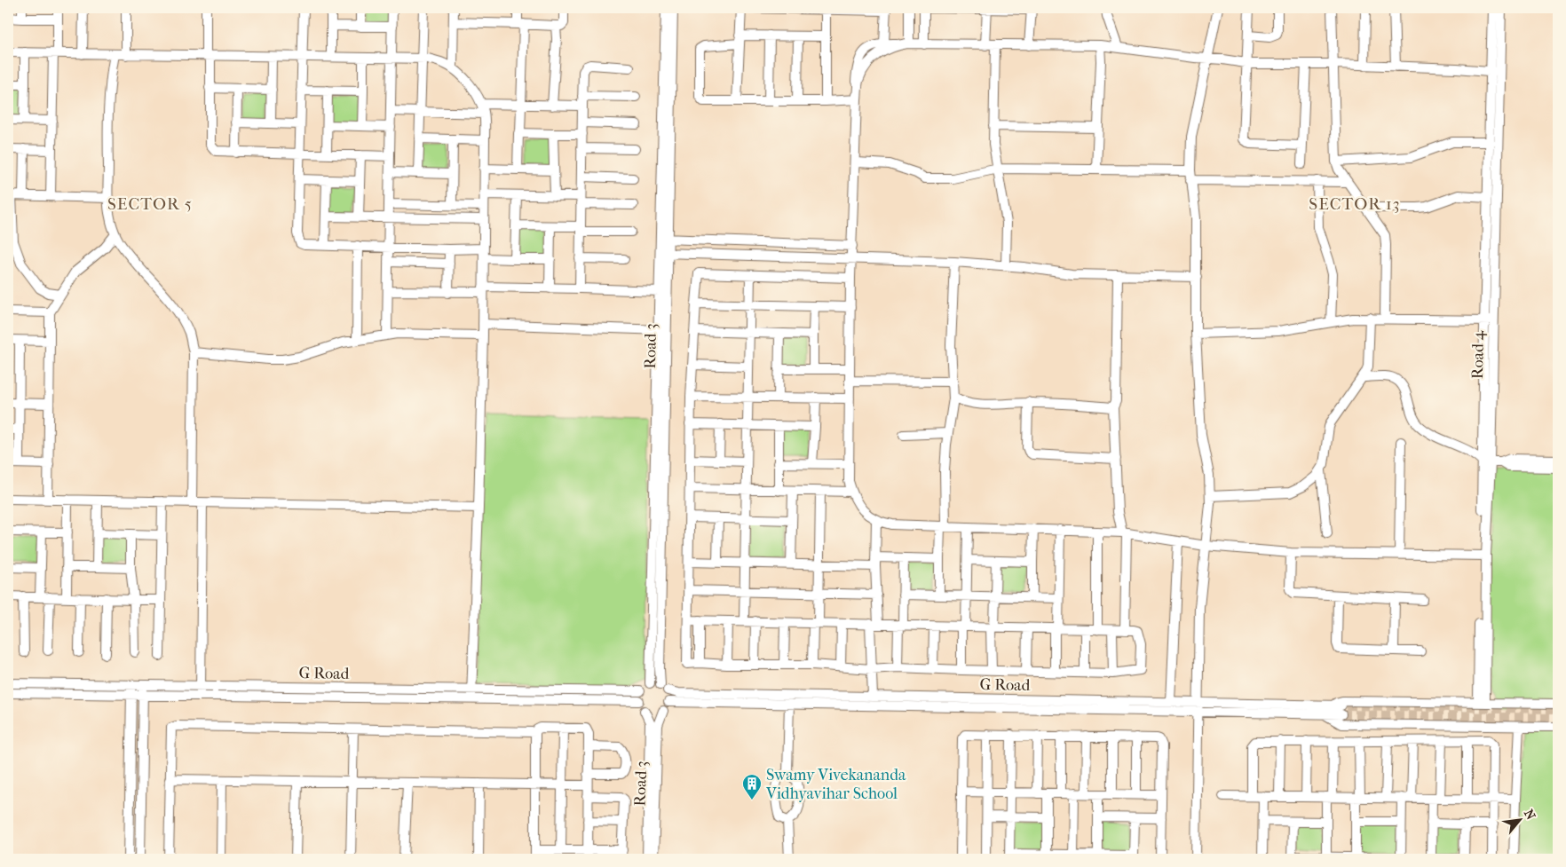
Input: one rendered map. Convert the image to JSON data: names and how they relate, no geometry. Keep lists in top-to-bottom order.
{
  "streets": {
    "street": ["Road 3", "Road 4", "G Road"]
  },
  "crossings": [
    ["Road 3", "G Road"]
  ],
  "districts": ["SECTOR 5", "SECTOR 13"],
  "places": {
    "building": ["Swamy Vivekananda Vidhyavihar School"]
  },
  "north": "top right"
}
